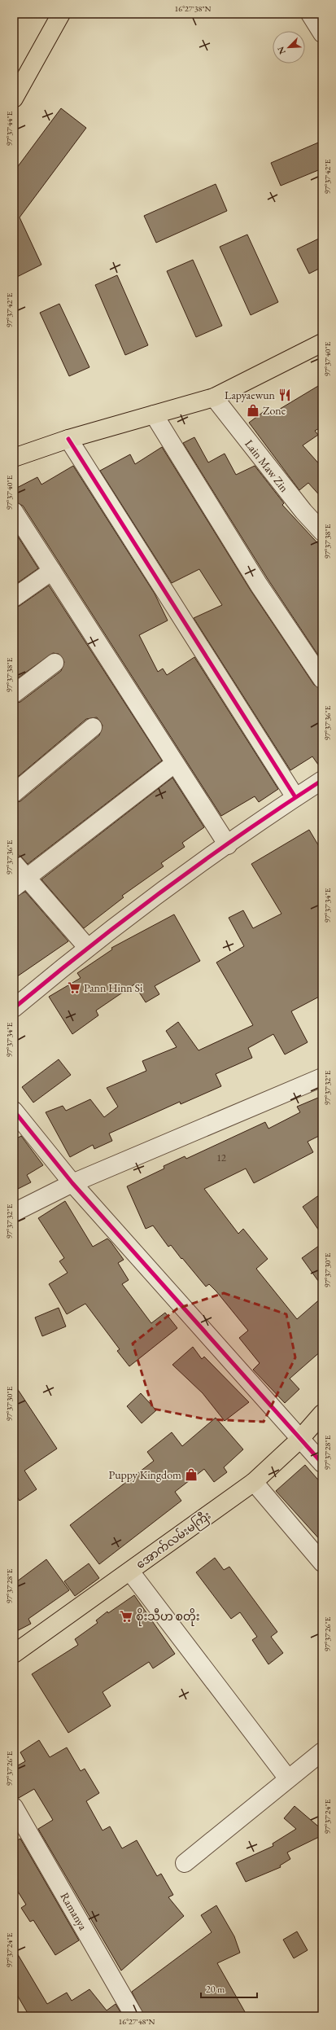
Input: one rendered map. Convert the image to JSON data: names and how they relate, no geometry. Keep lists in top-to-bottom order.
{
  "streets": {
    "main road": ["အောက်လမ်းမကြီး"],
    "street": ["Lain Maw Zin", "Ramanya"]
  },
  "places": {
    "restaurant": ["Lapyaewun"],
    "shop": ["Zone", "Puppy Kingdom"],
    "supermarket": ["Pann Hinn Si", "စိုးသီဟ စတိုး"]
  },
  "house_numbers": ["12"],
  "scale_bar": "20 m",
  "north": "bottom left",
  "coordinates": [
    "16°27'38\"N",
    "97°37'44\"E",
    "97°37'42\"E",
    "97°37'40\"E",
    "97°37'38\"E",
    "97°37'36\"E",
    "97°37'34\"E",
    "97°37'32\"E",
    "97°37'30\"E",
    "97°37'28\"E",
    "97°37'26\"E",
    "97°37'24\"E",
    "16°27'48\"N"
  ]
}
